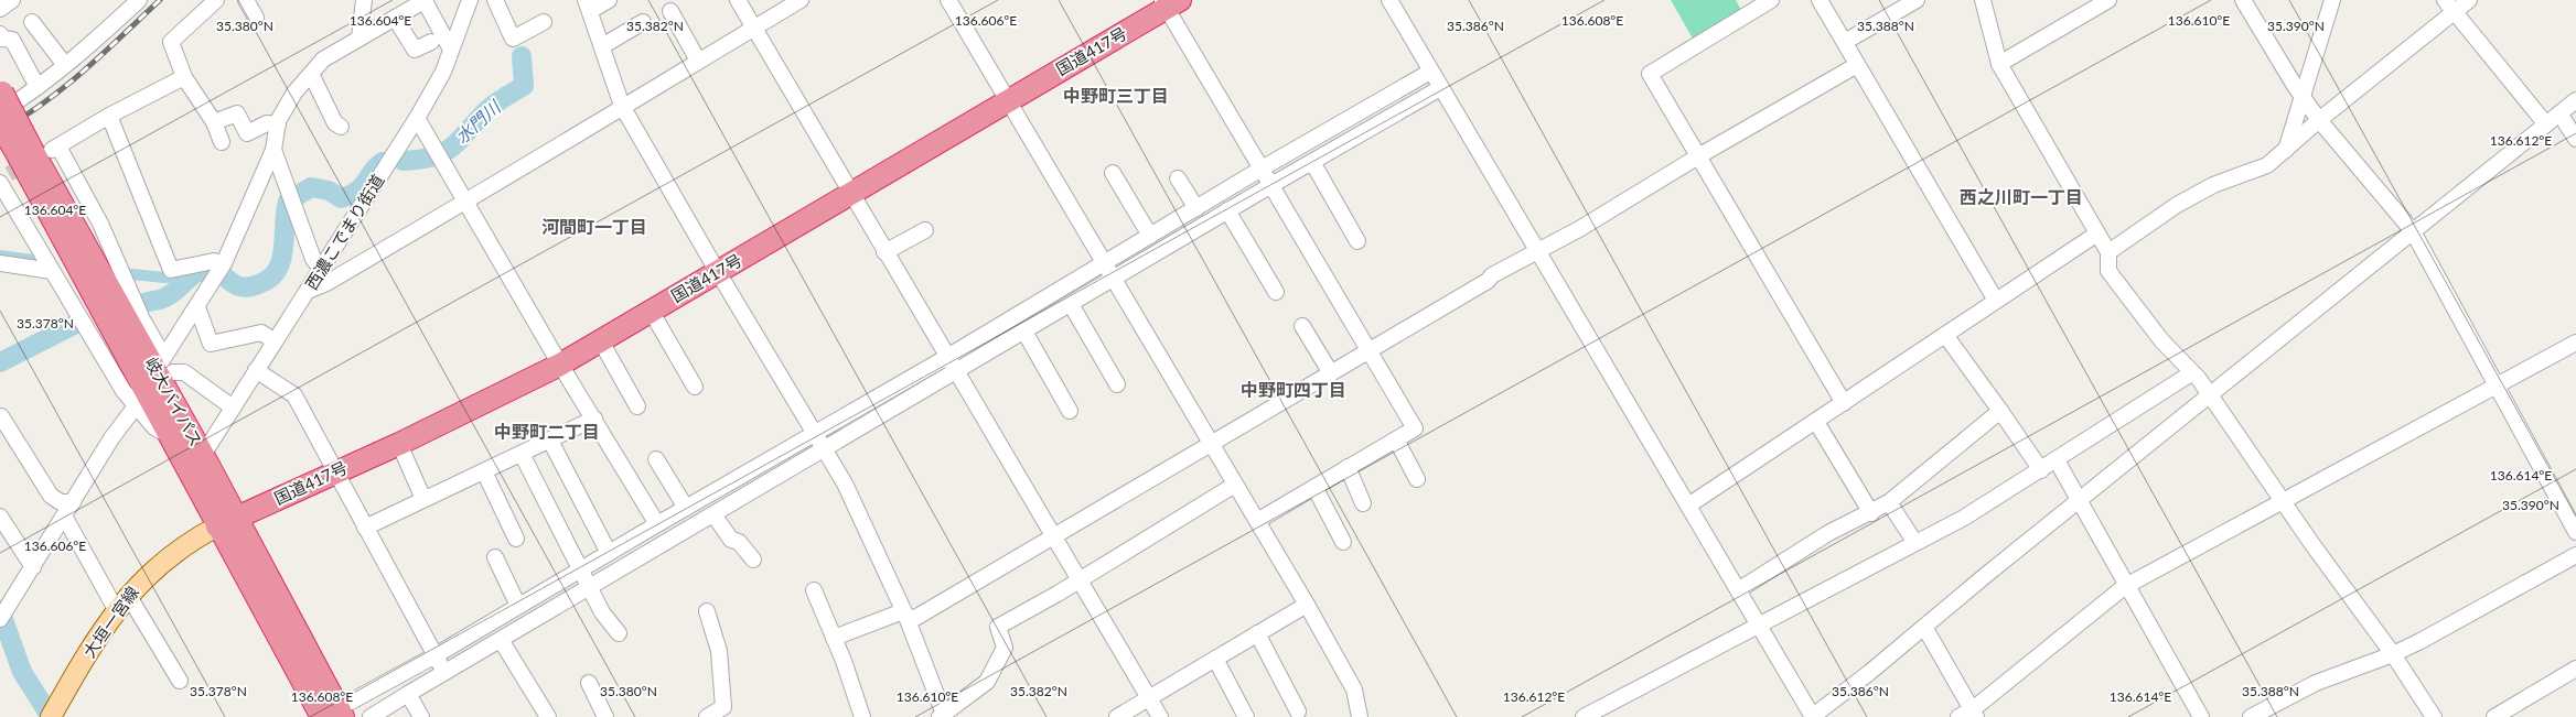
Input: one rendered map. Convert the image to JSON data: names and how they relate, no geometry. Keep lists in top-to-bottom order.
{
  "streets": {
    "highway": ["国道417号", "岐大バイパス"],
    "main road": ["大垣一宮線"],
    "street": ["西濃こでまり街道"]
  },
  "crossings": [
    ["国道417号", "岐大バイパス"],
    ["国道417号", "大垣一宮線"],
    ["西濃こでまり街道", "岐大バイパス"],
    ["岐大バイパス", "大垣一宮線"]
  ],
  "districts": [
    "中野町三丁目",
    "西之川町一丁目",
    "河間町一丁目",
    "中野町四丁目",
    "中野町二丁目"
  ],
  "water": ["水門川"],
  "coordinates": [
    "136.604°E",
    "136.606°E",
    "136.608°E",
    "136.610°E",
    "35.380°N",
    "35.382°N",
    "35.386°N",
    "35.388°N",
    "35.390°N",
    "136.612°E",
    "35.378°N",
    "136.614°E"
  ]
}
